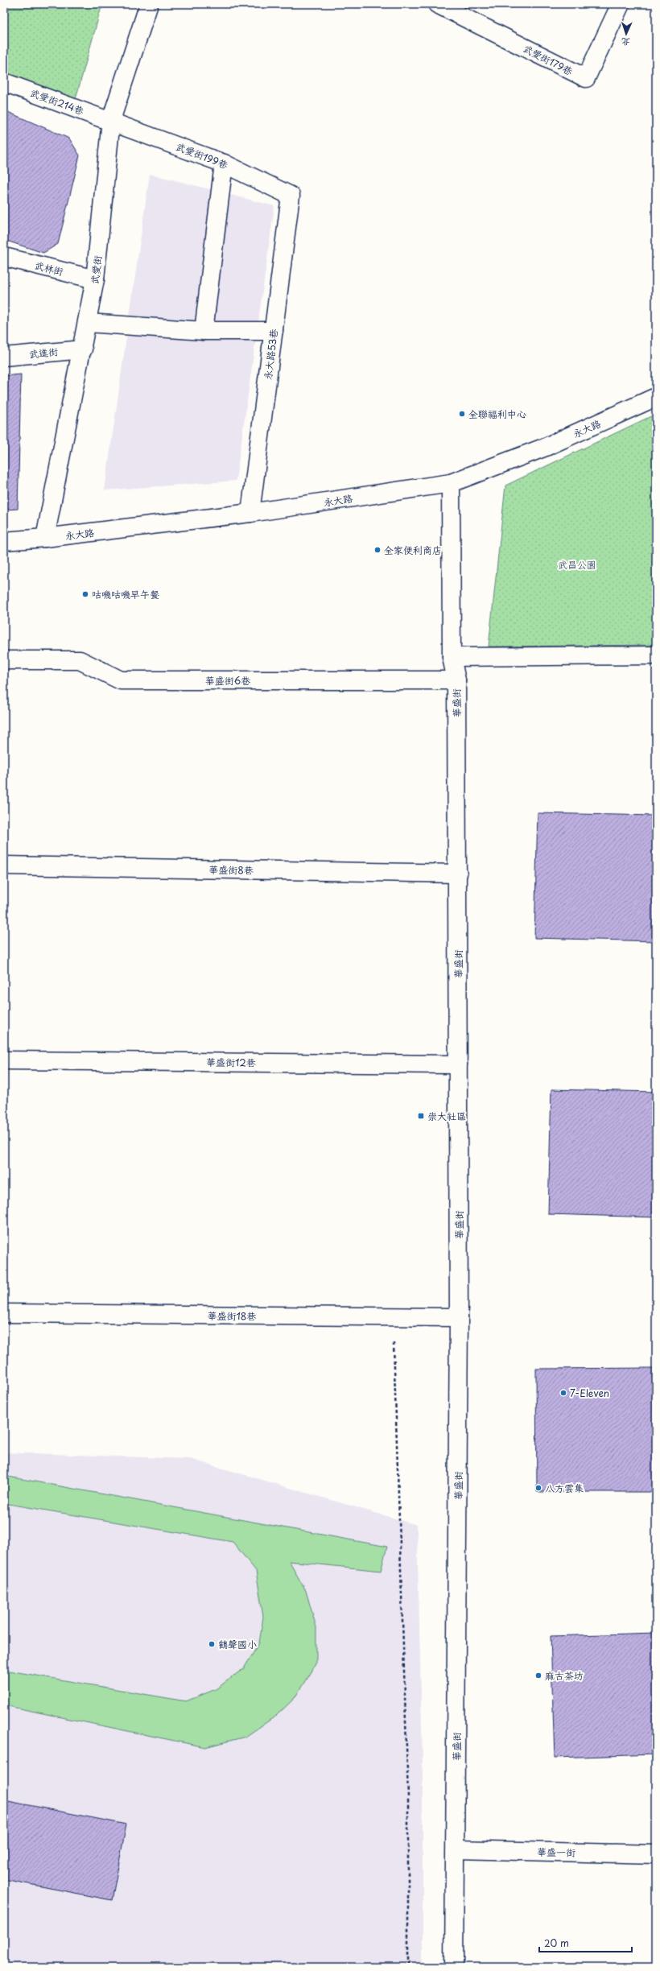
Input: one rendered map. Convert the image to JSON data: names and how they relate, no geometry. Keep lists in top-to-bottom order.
{
  "streets": {
    "street": [
      "武愛街179巷",
      "武愛街214巷",
      "武愛街199巷",
      "武林街",
      "武愛街",
      "武進街",
      "永大路53巷",
      "永大路",
      "華盛街6巷",
      "華盛街",
      "華盛街8巷",
      "華盛街12巷",
      "華盛街18巷",
      "華盛一街"
    ]
  },
  "crossings": [
    ["武愛街214巷", "武愛街199巷"],
    ["武愛街214巷", "武愛街"],
    ["武愛街199巷", "武愛街"],
    ["武愛街199巷", "永大路53巷"],
    ["武林街", "武愛街"],
    ["武愛街", "武進街"],
    ["武愛街", "永大路"],
    ["永大路53巷", "永大路"],
    ["永大路", "華盛街"],
    ["華盛街6巷", "華盛街"],
    ["華盛街", "華盛街8巷"],
    ["華盛街", "華盛街12巷"],
    ["華盛街", "華盛街18巷"],
    ["華盛街", "華盛一街"]
  ],
  "parks": ["武昌公園"],
  "places": {
    "other": [
      "全聯福利中心",
      "全家便利商店",
      "咕嘰咕嘰早午餐",
      "7-Eleven",
      "八方雲集",
      "鶴聲國小",
      "麻古茶坊"
    ],
    "transit": ["崇大社區"]
  },
  "scale_bar": "20 m",
  "north": "bottom"
}
